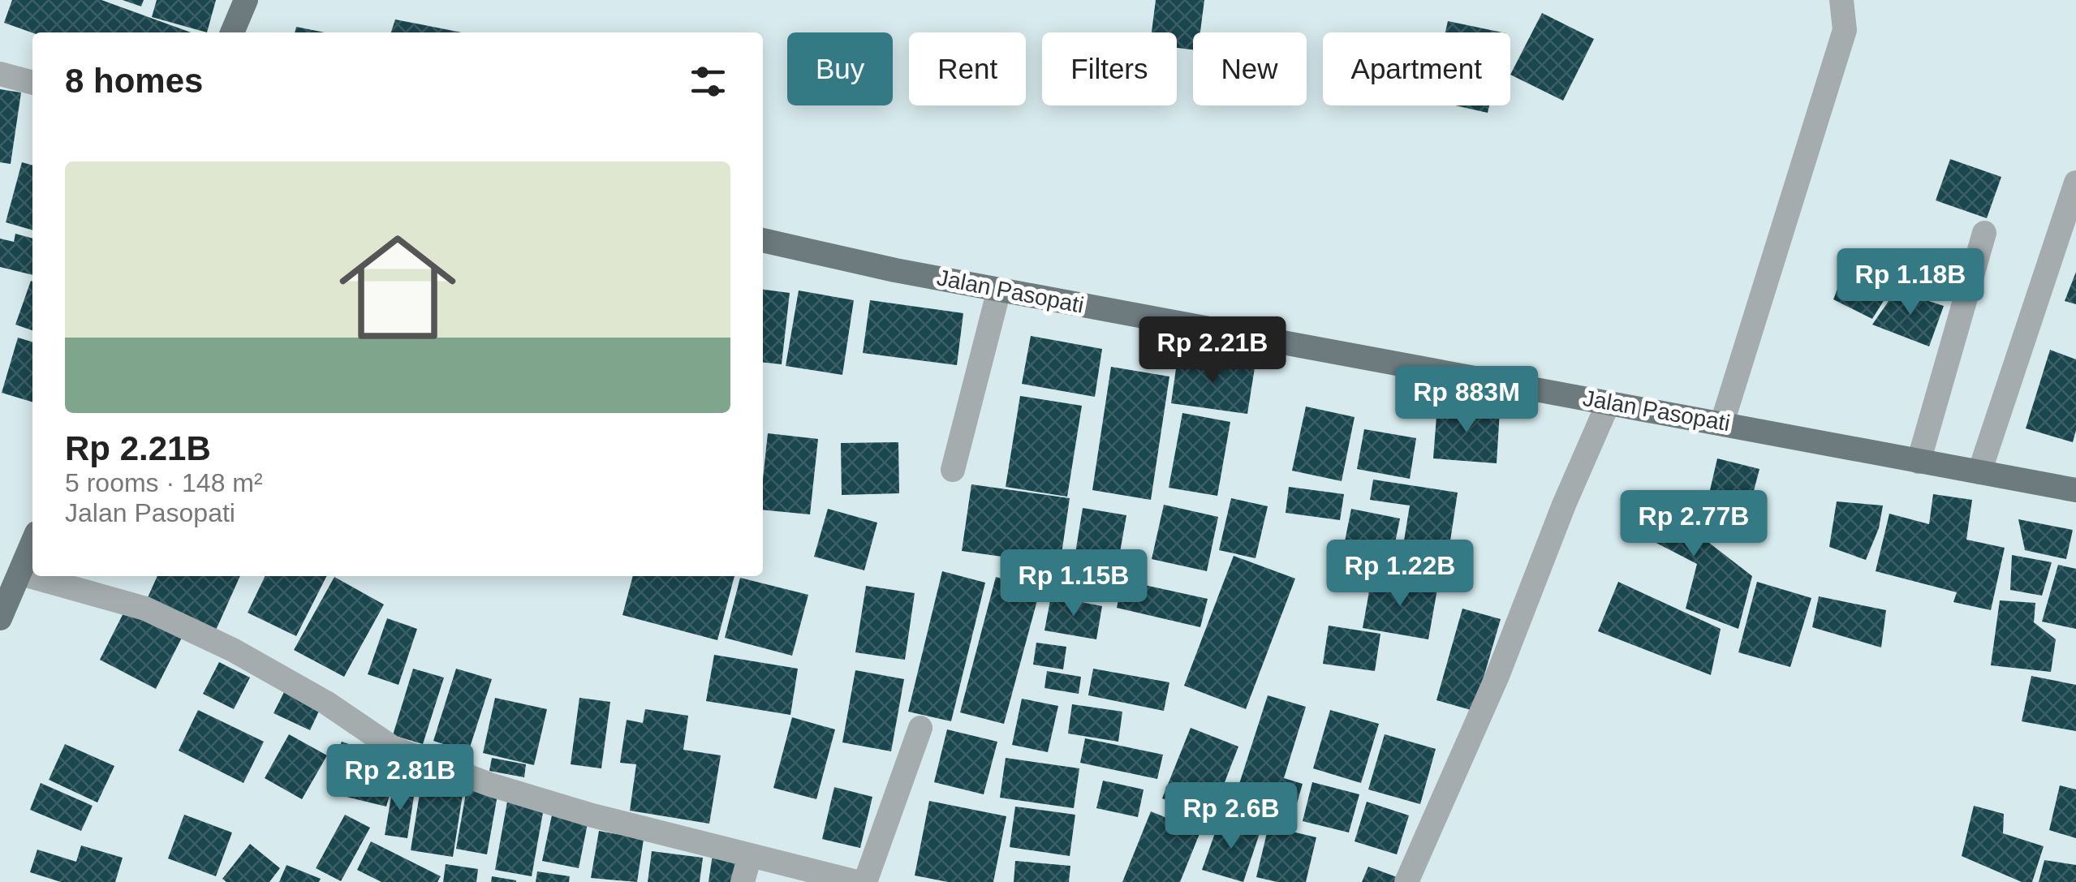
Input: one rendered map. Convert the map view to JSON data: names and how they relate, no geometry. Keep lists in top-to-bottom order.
{
  "streets": {
    "main road": ["Jalan Pasopati"]
  },
  "page": {
    "chip": [
      "Buy",
      "Rent",
      "Filters",
      "New",
      "Apartment"
    ],
    "heading": "8 homes",
    "list": [
      {
        "name": "Rp 2.21B",
        "note": "5 rooms · 148 m² · Jalan Pasopati"
      }
    ],
    "price": [
      "Rp 1.18B",
      "Rp 2.21B",
      "Rp 883M",
      "Rp 2.77B",
      "Rp 1.22B",
      "Rp 1.15B",
      "Rp 2.81B",
      "Rp 2.6B"
    ]
  }
}
